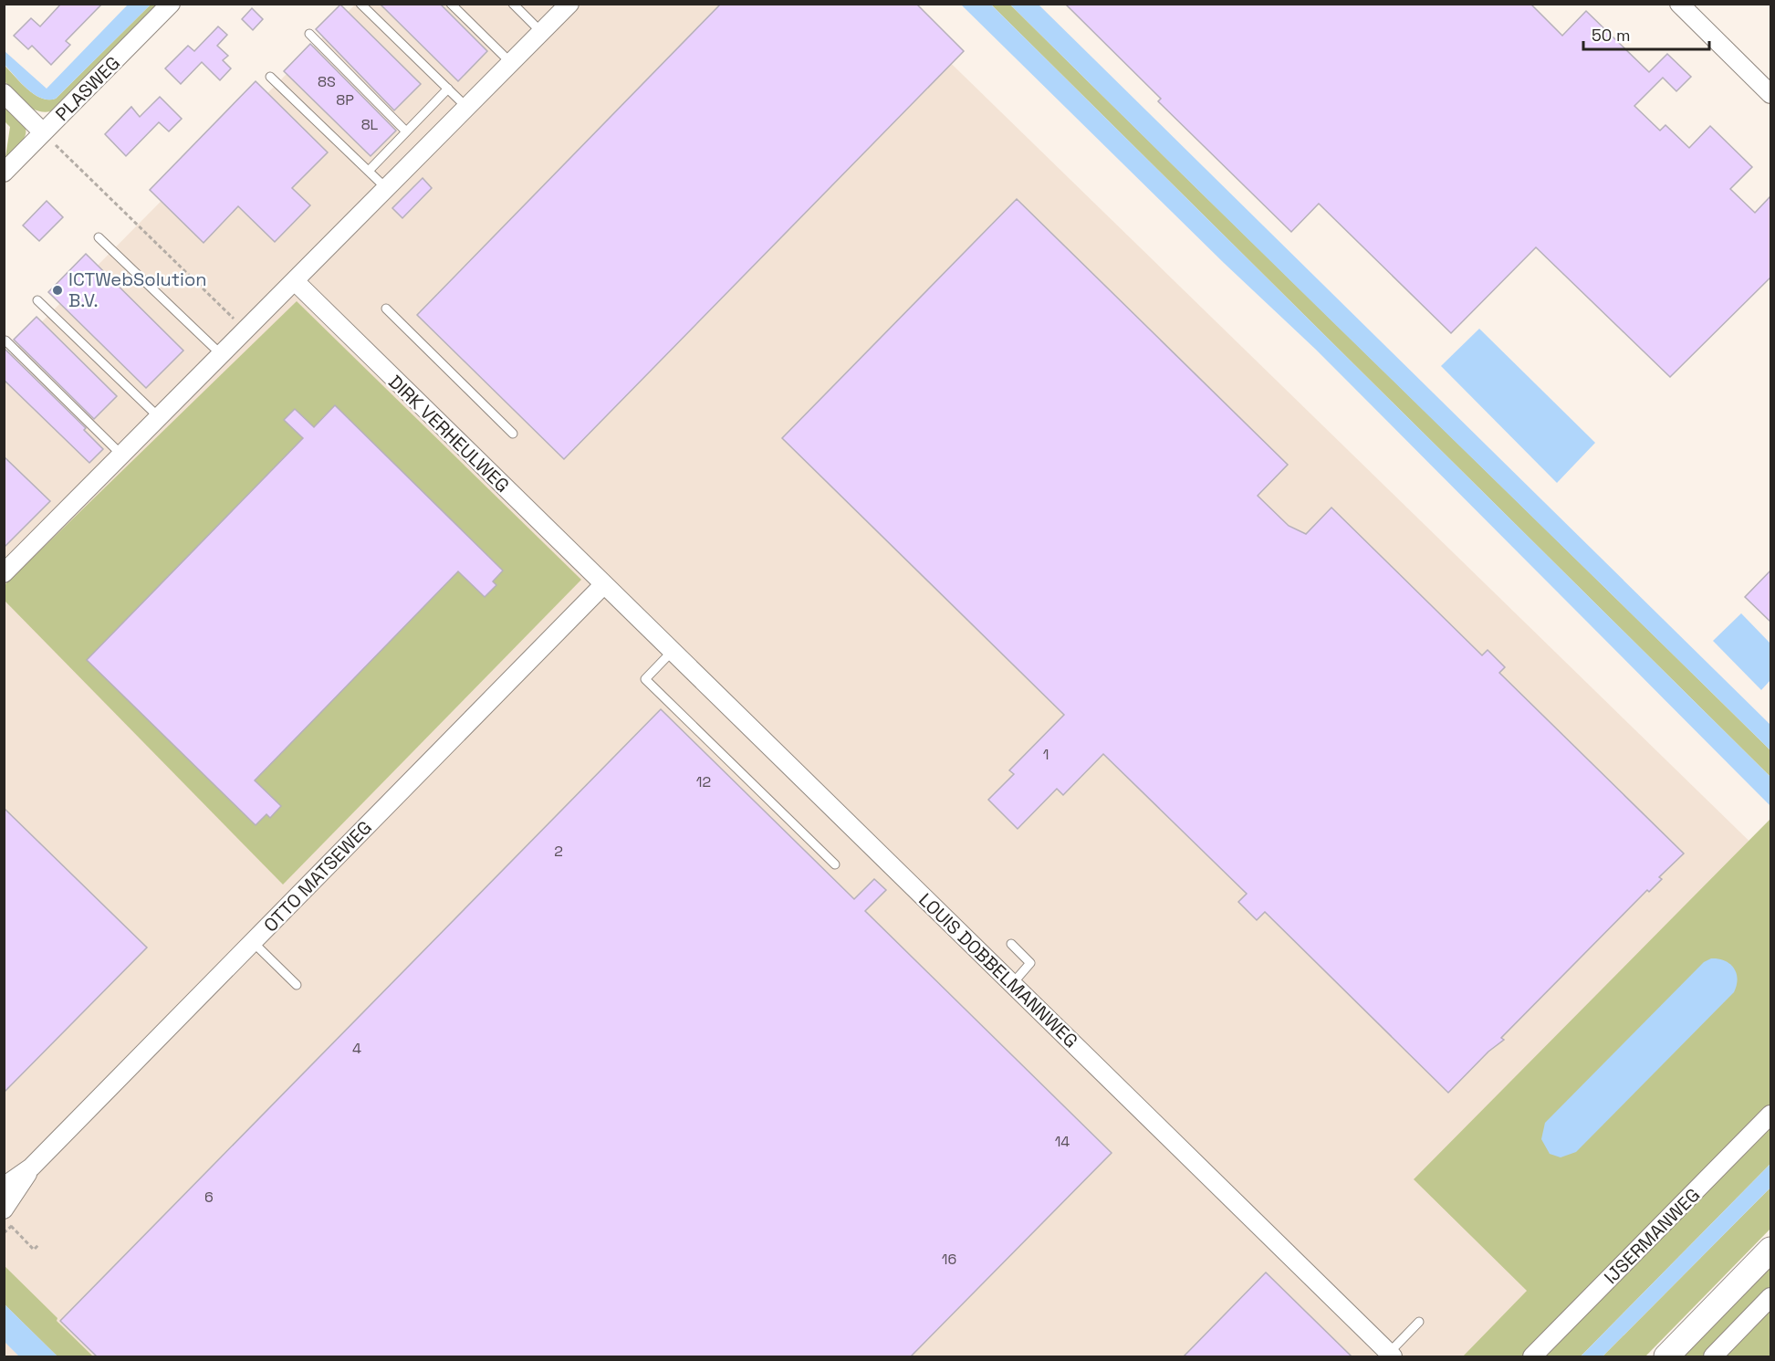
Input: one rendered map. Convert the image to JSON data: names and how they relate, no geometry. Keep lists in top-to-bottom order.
{
  "streets": {
    "street": [
      "PLASWEG",
      "DIRK VERHEULWEG",
      "OTTO MATSEWEG",
      "LOUIS DOBBELMANNWEG",
      "IJSERMANWEG"
    ]
  },
  "crossings": [
    ["DIRK VERHEULWEG", "OTTO MATSEWEG"],
    ["DIRK VERHEULWEG", "LOUIS DOBBELMANNWEG"],
    ["OTTO MATSEWEG", "LOUIS DOBBELMANNWEG"]
  ],
  "places": ["ICTWebSolution B.V."],
  "house_numbers": [
    "8S",
    "8P",
    "8L",
    "1",
    "12",
    "2",
    "4",
    "14",
    "6",
    "16"
  ],
  "scale_bar": "50 m"
}
